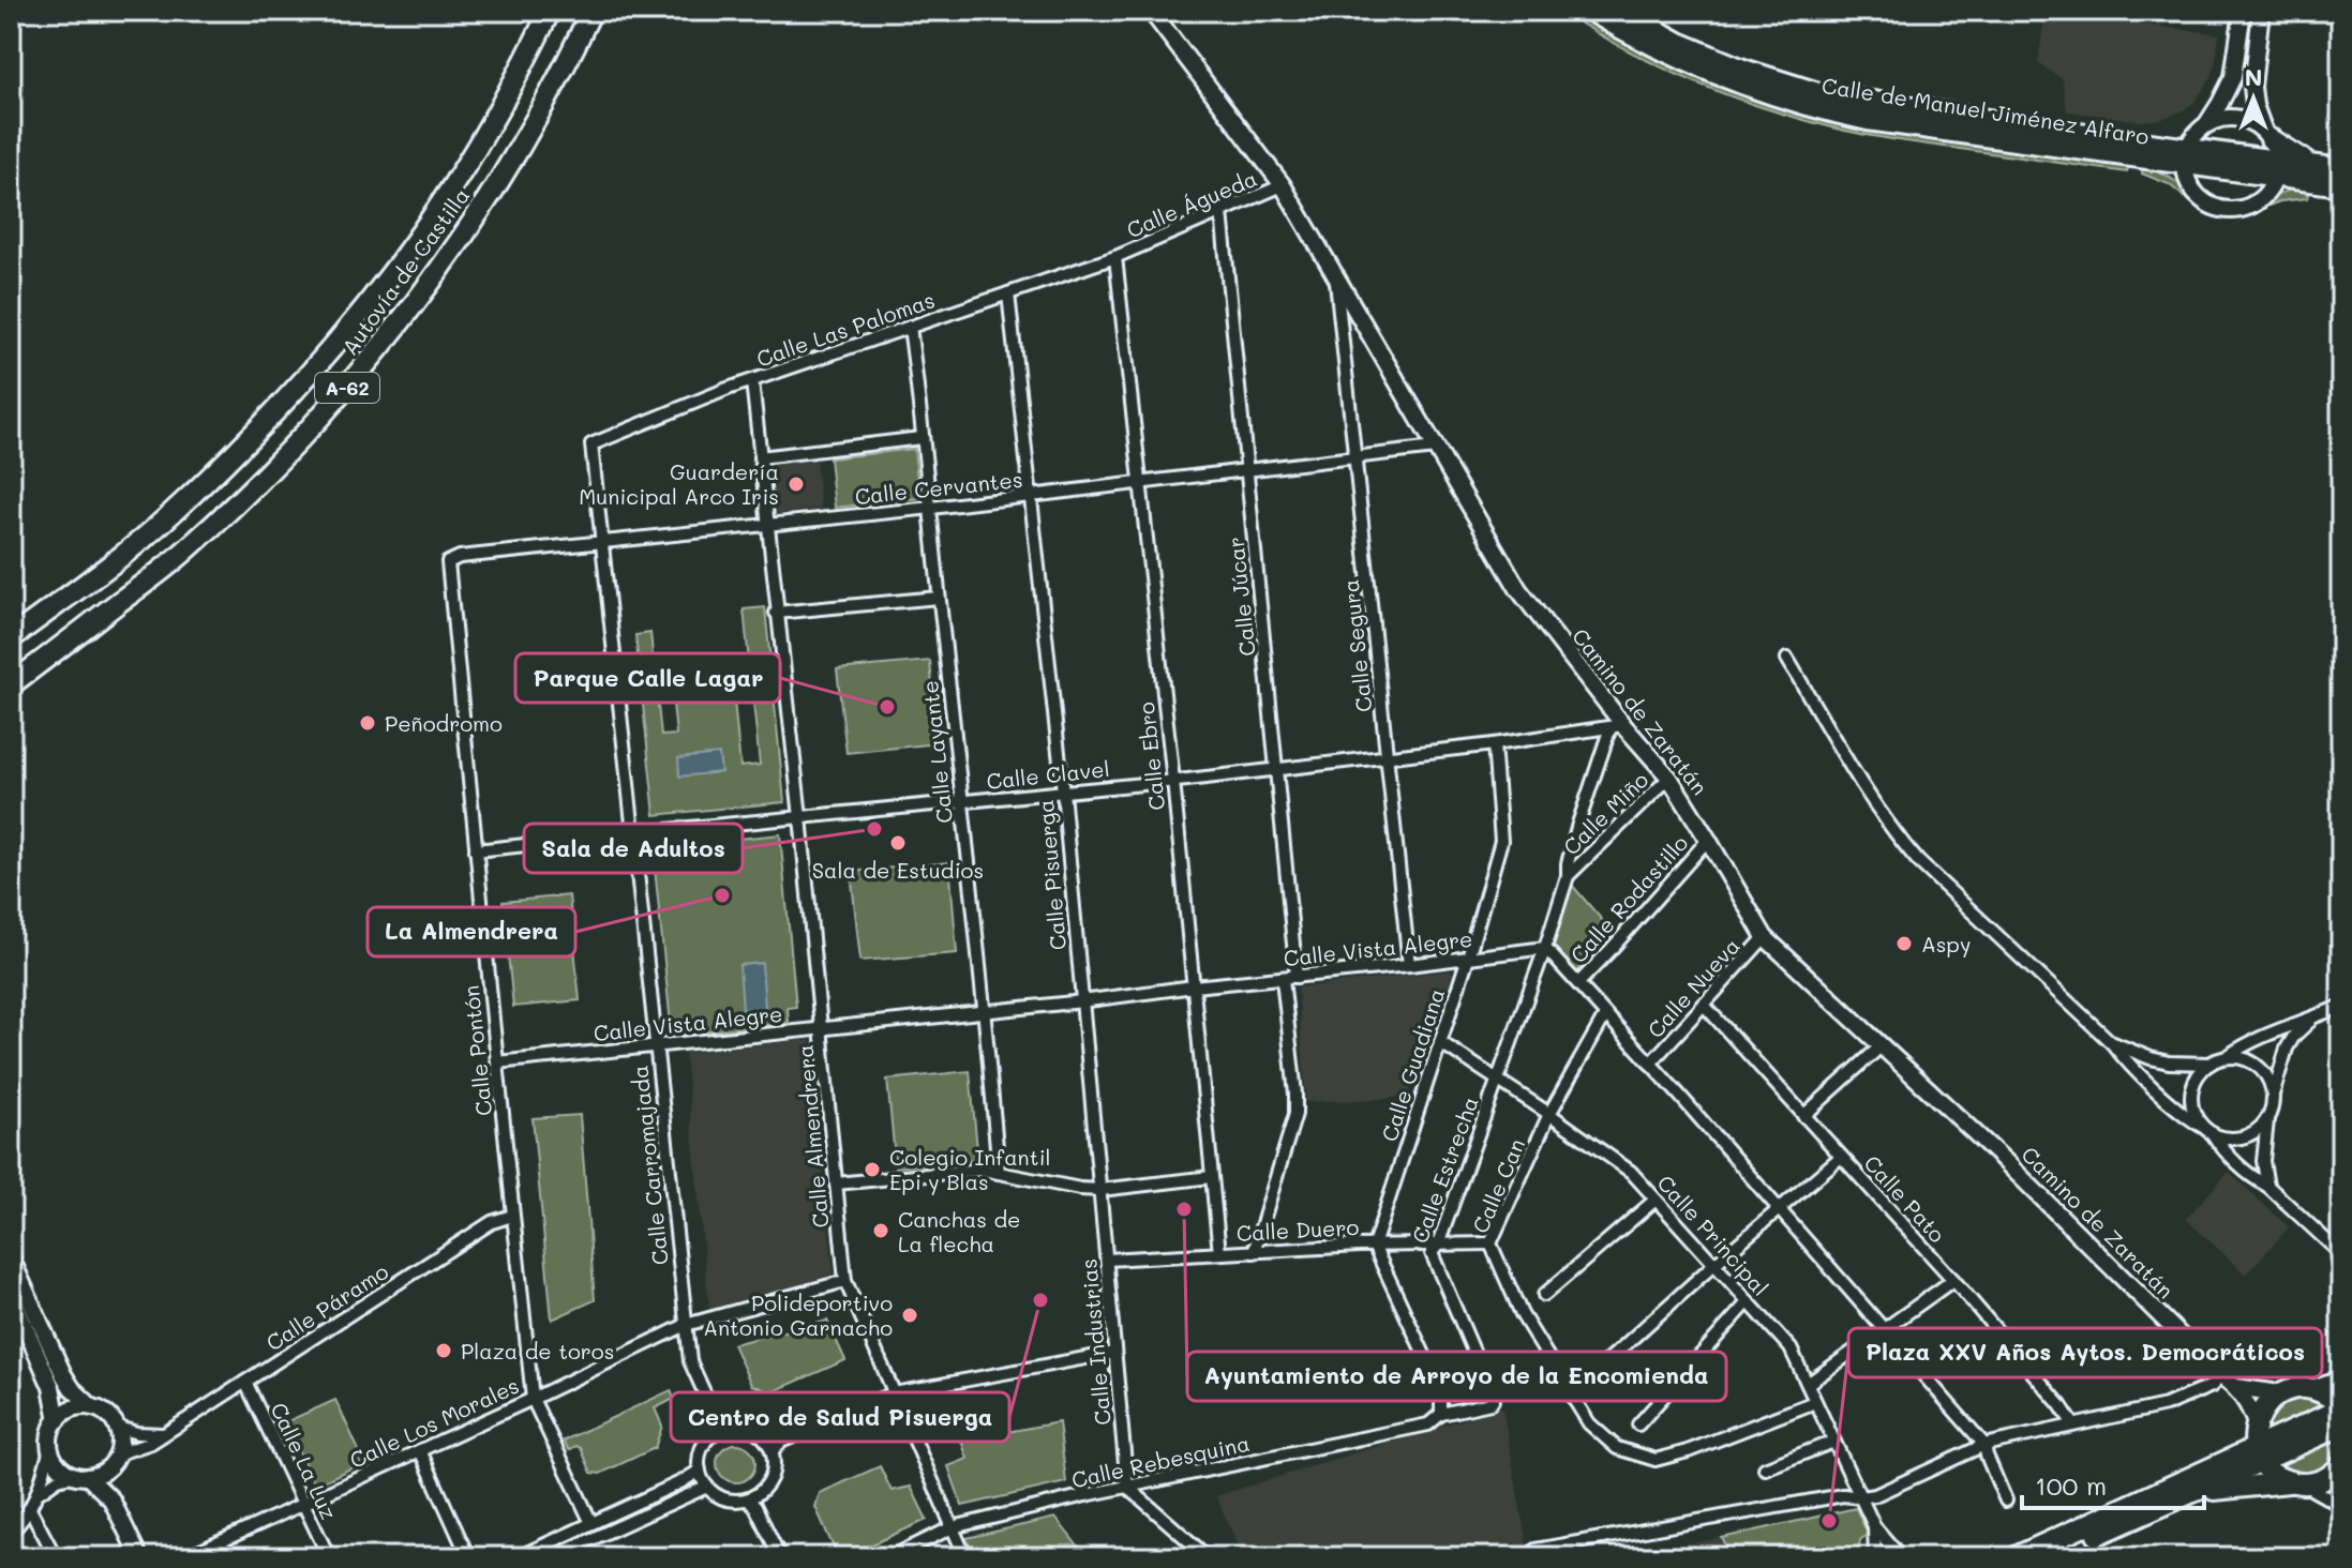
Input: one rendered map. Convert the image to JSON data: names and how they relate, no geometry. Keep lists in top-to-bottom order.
{
  "streets": {
    "highway": ["Calle de Manuel Jiménez Alfaro", "Autovía de Castilla", "A-62"],
    "street": [
      "Calle Águeda",
      "Calle Las Palomas",
      "Calle Cervantes",
      "Calle Júcar",
      "Calle Segura",
      "Camino de Zaratán",
      "Calle Layante",
      "Calle Ebro",
      "Calle Clavel",
      "Calle Miño",
      "Calle Pisuerga",
      "Calle Rodastillo",
      "Calle Vista Alegre",
      "Calle Nueva",
      "Calle Pontón",
      "Calle Guadiana",
      "Calle Almendrera",
      "Calle Carromajada",
      "Calle Estrecha",
      "Calle Can",
      "Calle Pato",
      "Calle Duero",
      "Calle Principal",
      "Calle Páramo",
      "Calle Industrias",
      "Calle Los Morales",
      "Calle La Luz",
      "Calle Rebesquina"
    ]
  },
  "crossings": [
    ["Calle Águeda", "Calle Las Palomas"],
    ["Calle Águeda", "Calle Júcar"],
    ["Calle Águeda", "Camino de Zaratán"],
    ["Calle Águeda", "Calle Ebro"],
    ["Calle Las Palomas", "Calle Layante"],
    ["Calle Las Palomas", "Calle Ebro"],
    ["Calle Las Palomas", "Calle Pisuerga"],
    ["Calle Las Palomas", "Calle Almendrera"],
    ["Calle Las Palomas", "Calle Carromajada"],
    ["Calle Cervantes", "Calle Júcar"],
    ["Calle Cervantes", "Calle Segura"],
    ["Calle Cervantes", "Camino de Zaratán"],
    ["Calle Cervantes", "Calle Layante"],
    ["Calle Cervantes", "Calle Ebro"],
    ["Calle Cervantes", "Calle Pisuerga"],
    ["Calle Cervantes", "Calle Pontón"],
    ["Calle Cervantes", "Calle Almendrera"],
    ["Calle Cervantes", "Calle Carromajada"],
    ["Calle Júcar", "Calle Clavel"],
    ["Calle Júcar", "Calle Vista Alegre"],
    ["Calle Segura", "Camino de Zaratán"],
    ["Calle Segura", "Calle Clavel"],
    ["Calle Segura", "Calle Vista Alegre"],
    ["Camino de Zaratán", "Calle Clavel"],
    ["Camino de Zaratán", "Calle Miño"],
    ["Camino de Zaratán", "Calle Rodastillo"],
    ["Camino de Zaratán", "Calle Nueva"],
    ["Camino de Zaratán", "Calle Estrecha"],
    ["Calle Layante", "Calle Clavel"],
    ["Calle Layante", "Calle Vista Alegre"],
    ["Calle Ebro", "Calle Clavel"],
    ["Calle Ebro", "Calle Vista Alegre"],
    ["Calle Ebro", "Calle Duero"],
    ["Calle Clavel", "Calle Pisuerga"],
    ["Calle Clavel", "Calle Pontón"],
    ["Calle Clavel", "Calle Guadiana"],
    ["Calle Clavel", "Calle Almendrera"],
    ["Calle Clavel", "Calle Carromajada"],
    ["Calle Clavel", "Calle Estrecha"],
    ["Calle Miño", "Calle Estrecha"],
    ["Calle Pisuerga", "Calle Vista Alegre"],
    ["Calle Pisuerga", "Calle Industrias"],
    ["Calle Vista Alegre", "Calle Pontón"],
    ["Calle Vista Alegre", "Calle Guadiana"],
    ["Calle Vista Alegre", "Calle Almendrera"],
    ["Calle Vista Alegre", "Calle Carromajada"],
    ["Calle Vista Alegre", "Calle Estrecha"],
    ["Calle Nueva", "Calle Pato"],
    ["Calle Pontón", "Calle Páramo"],
    ["Calle Pontón", "Calle Los Morales"],
    ["Calle Guadiana", "Calle Duero"],
    ["Calle Guadiana", "Calle Principal"],
    ["Calle Almendrera", "Calle Los Morales"],
    ["Calle Almendrera", "Calle Rebesquina"],
    ["Calle Carromajada", "Calle Los Morales"],
    ["Calle Estrecha", "Calle Duero"],
    ["Calle Estrecha", "Calle Principal"],
    ["Calle Estrecha", "Calle Rebesquina"],
    ["Calle Can", "Calle Duero"],
    ["Calle Can", "Calle Principal"],
    ["Calle Duero", "Calle Industrias"],
    ["Calle Páramo", "Calle La Luz"],
    ["Calle Industrias", "Calle Rebesquina"],
    ["Calle Los Morales", "Calle La Luz"]
  ],
  "places": [
    "Guardería Municipal Arco Iris",
    "Parque Calle Lagar",
    "Peñodromo",
    "Sala de Adultos",
    "Sala de Estudios",
    "La Almendrera",
    "Aspy",
    "Colegio Infantil Epi y Blas",
    "Ayuntamiento de Arroyo de la Encomienda",
    "Canchas de La flecha",
    "Centro de Salud Pisuerga",
    "Polideportivo Antonio Garnacho",
    "Plaza de toros",
    "Plaza XXV Años Aytos. Democráticos"
  ],
  "scale_bar": "100 m",
  "north": "top"
}
